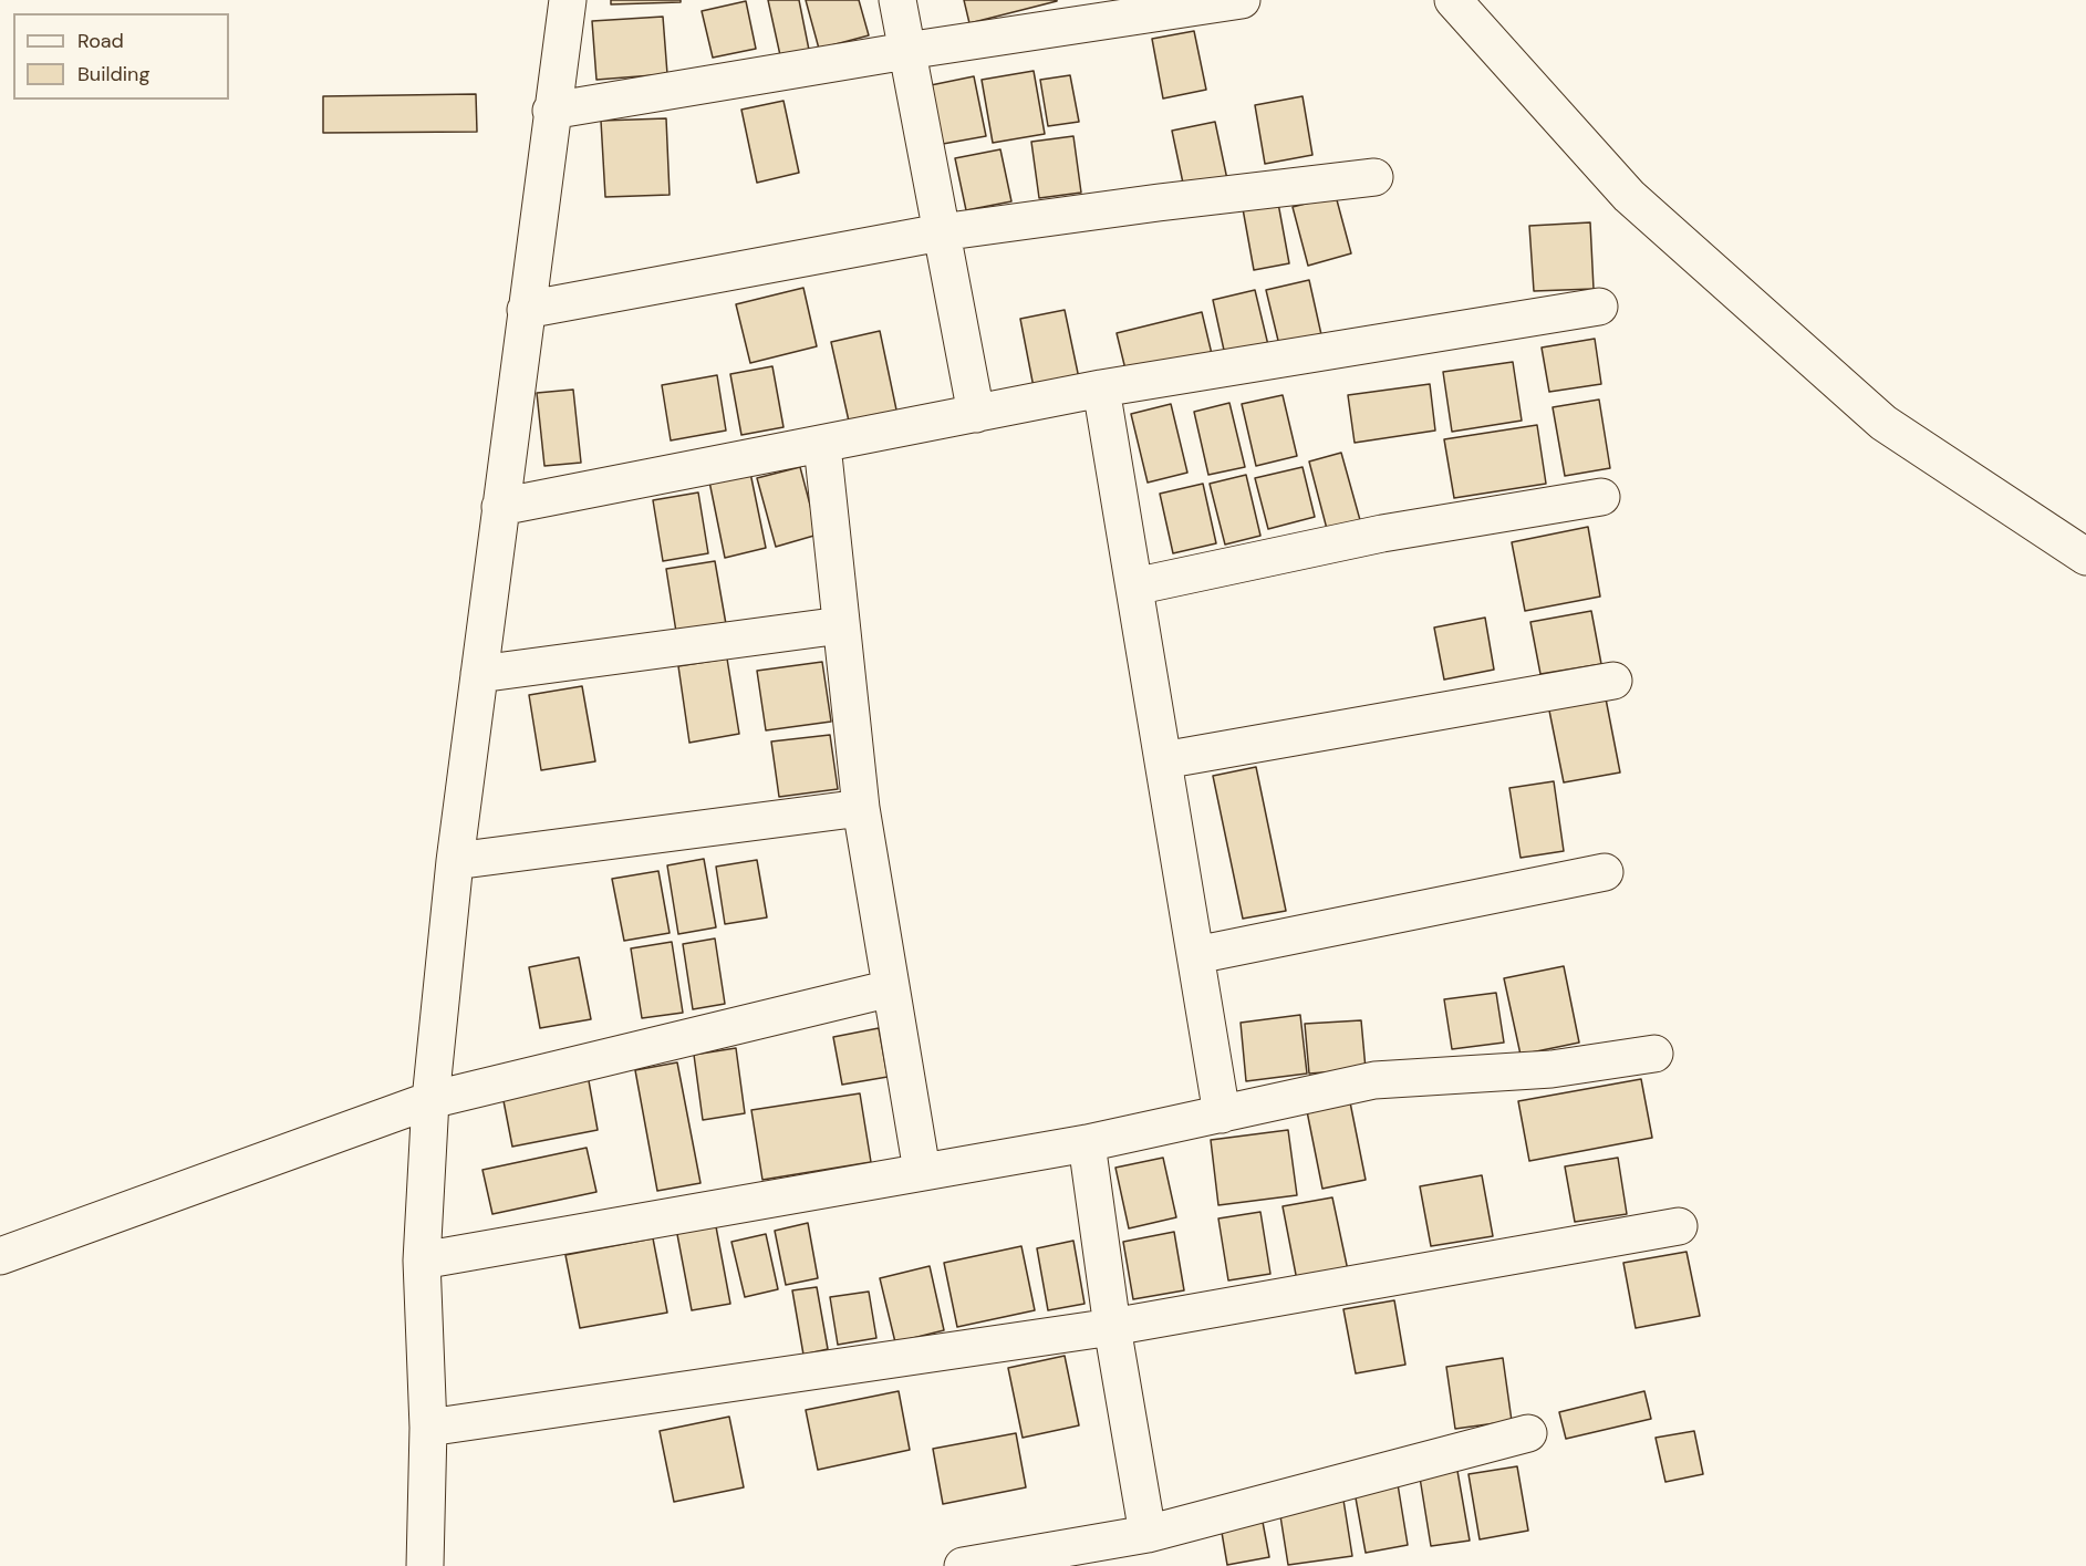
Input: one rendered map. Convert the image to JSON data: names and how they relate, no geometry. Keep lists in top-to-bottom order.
{
  "legend": ["Road", "Building"]
}
